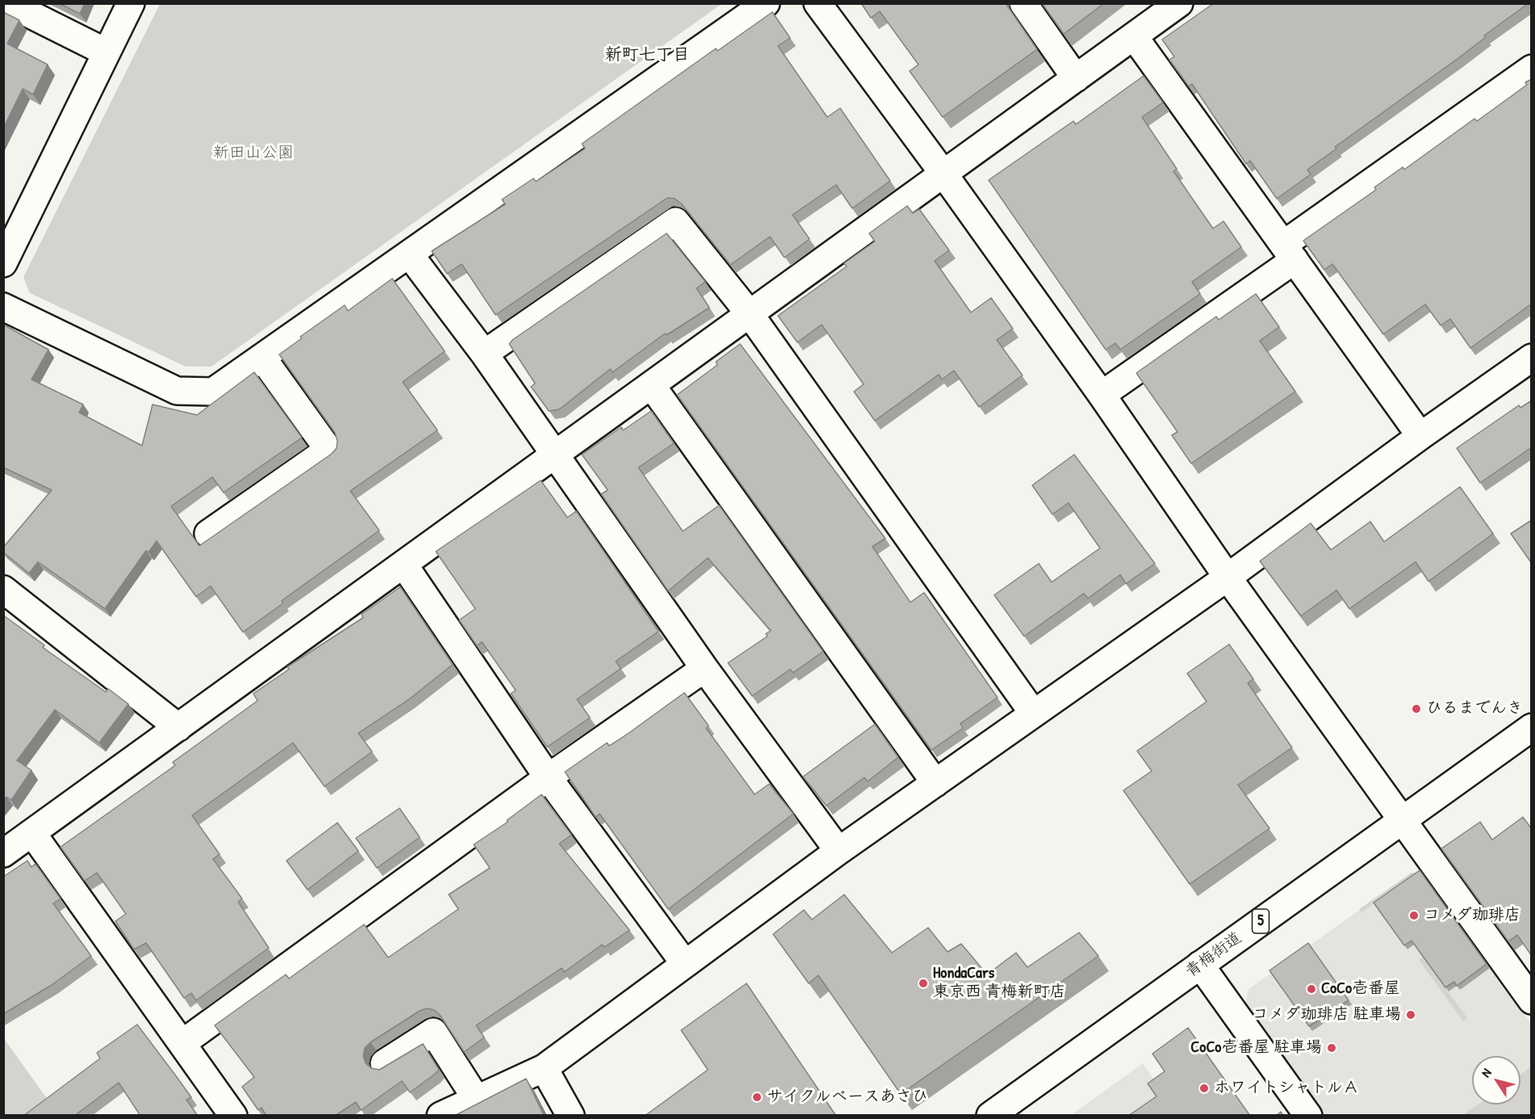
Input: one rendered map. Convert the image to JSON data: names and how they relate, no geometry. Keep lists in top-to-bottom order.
{
  "streets": {
    "street": ["5", "青梅街道"]
  },
  "districts": ["新町七丁目"],
  "parks": ["新田山公園"],
  "places": [
    "ひるまでんき",
    "コメダ珈琲店",
    "HondaCars 東京西 青梅新町店",
    "CoCo壱番屋",
    "コメダ珈琲店 駐車場",
    "CoCo壱番屋 駐車場",
    "ホワイトシャトルＡ",
    "サイクルベースあさひ"
  ],
  "north": "top left"
}
